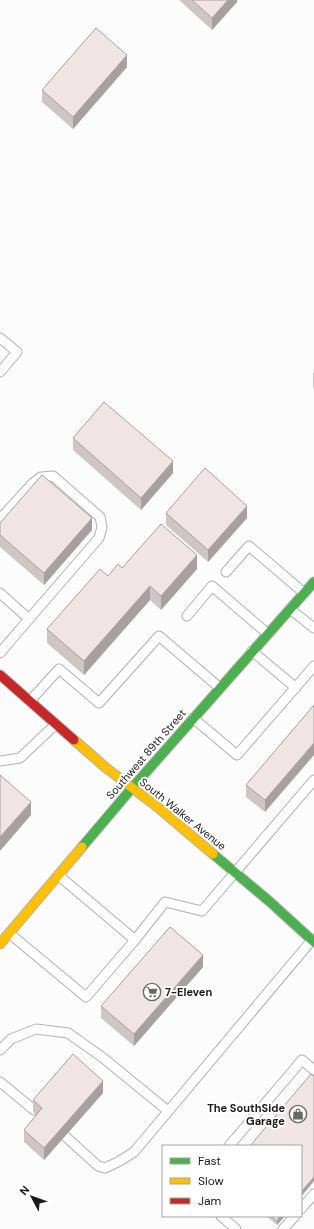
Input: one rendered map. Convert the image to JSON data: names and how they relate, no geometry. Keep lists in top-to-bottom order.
{
  "streets": {
    "main road": ["Southwest 89th Street", "South Walker Avenue"]
  },
  "crossings": [
    ["Southwest 89th Street", "South Walker Avenue"]
  ],
  "places": {
    "supermarket": ["7-Eleven"],
    "shop": ["The SouthSide Garage"]
  },
  "legend": ["Fast", "Slow", "Jam"],
  "north": "top left"
}
